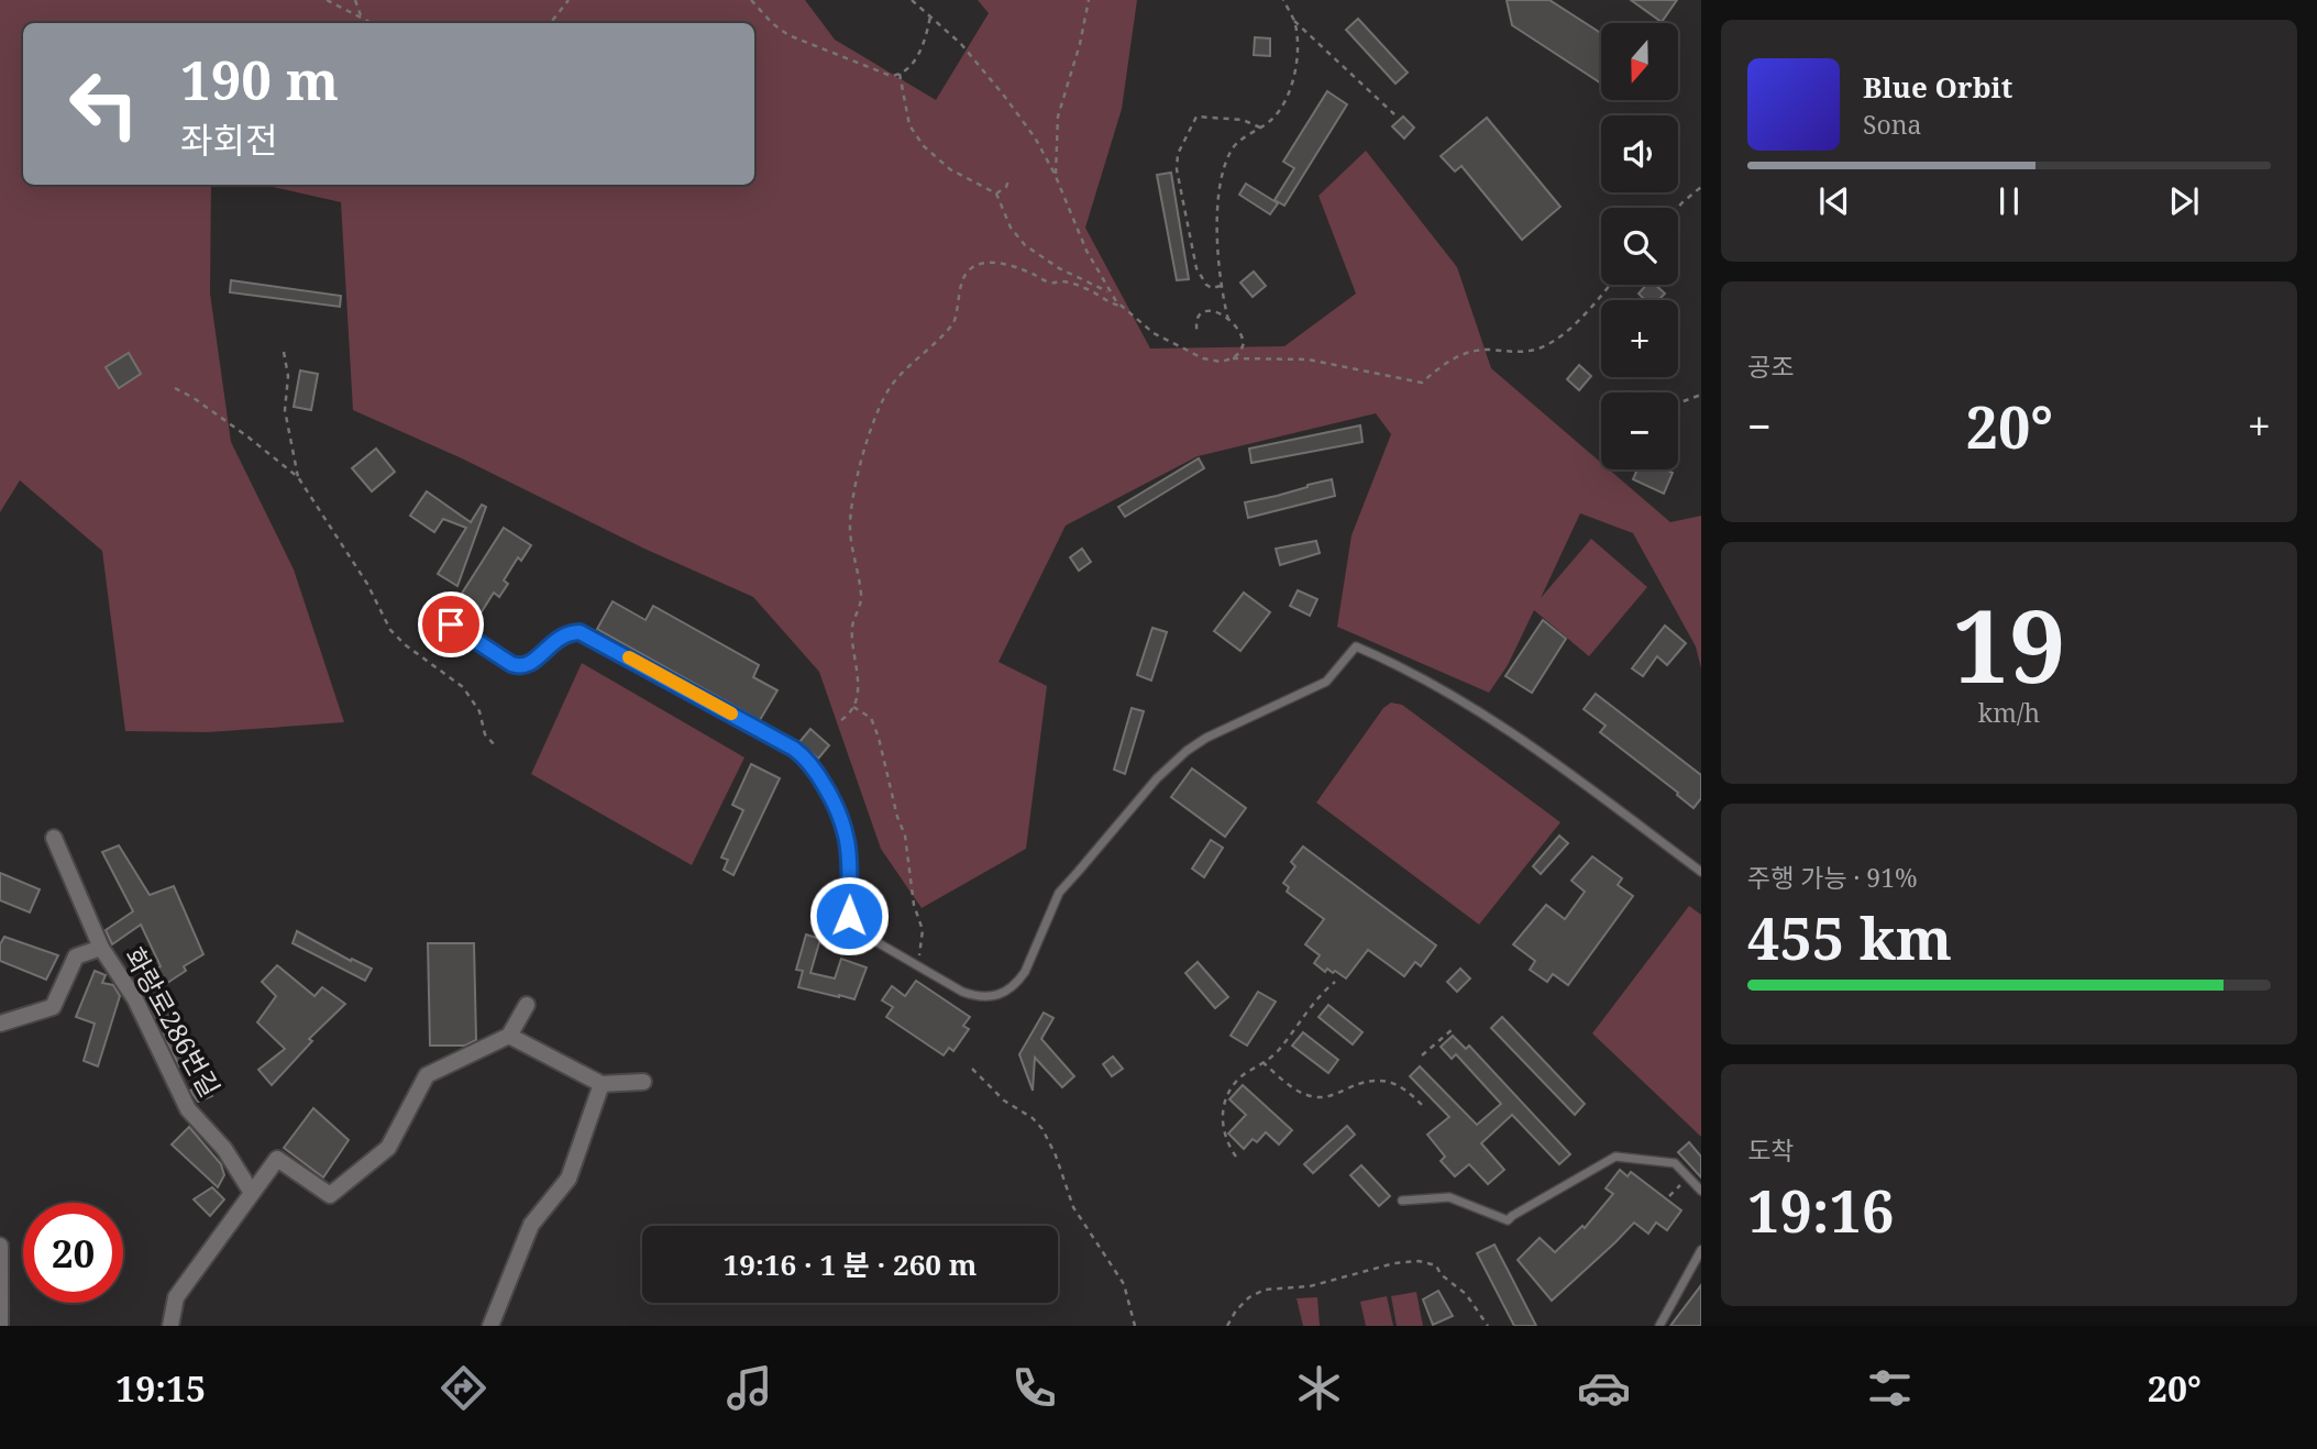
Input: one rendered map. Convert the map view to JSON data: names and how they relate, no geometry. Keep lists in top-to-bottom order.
{
  "streets": {
    "street": ["화랑로286번길"]
  },
  "north": "bottom",
  "page": {
    "map_buttons": ["+", "−"],
    "turn": ["190 m", "좌회전"],
    "song": ["Blue Orbit", "Sona"],
    "tile": [
      "공조",
      ["19", "km/h"],
      ["주행 가능 · 91%", "455 km"],
      ["도착", "19:16"]
    ],
    "heat": ["−", "20°", "+"],
    "limit": "20",
    "trip": "19:16 · 1 분 · 260 m",
    "tabs": ["19:15", "20°"]
  }
}
